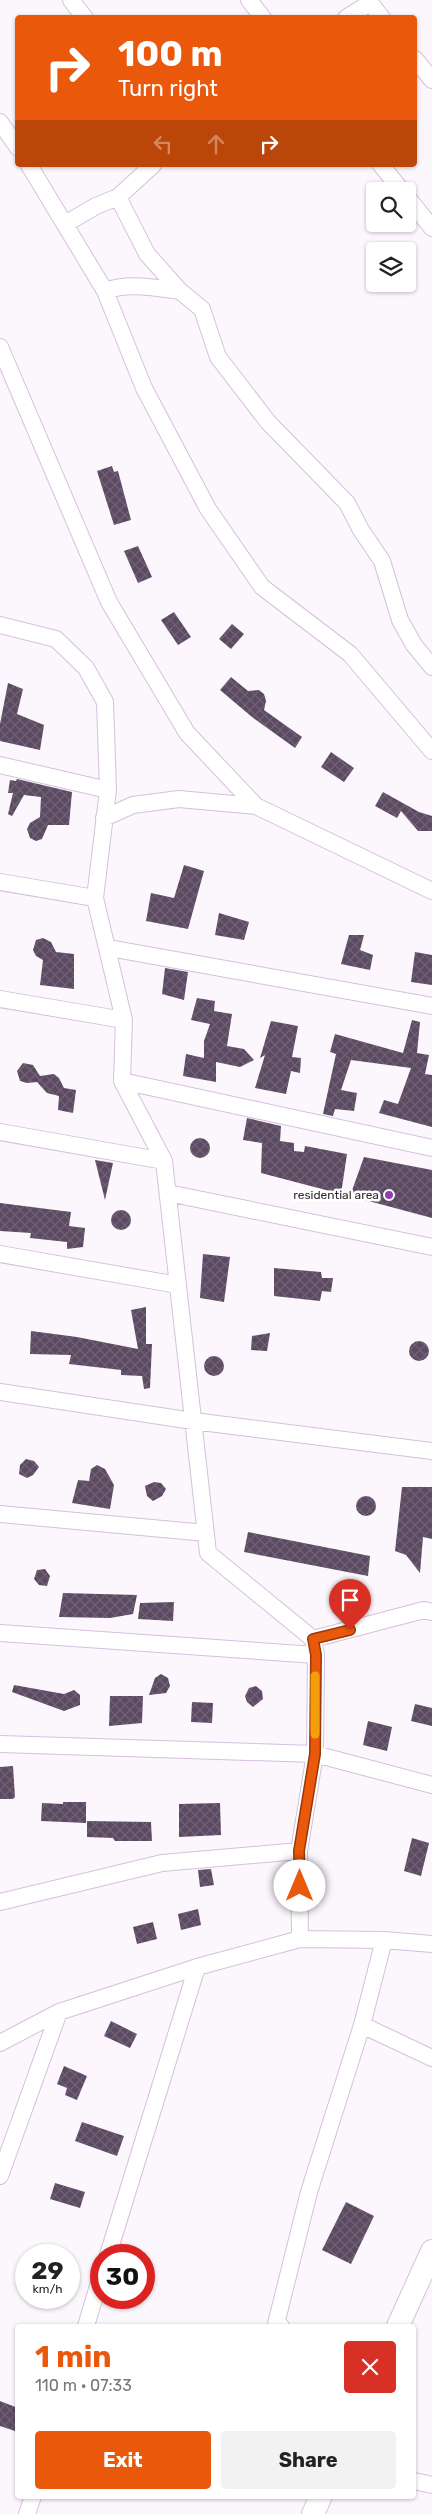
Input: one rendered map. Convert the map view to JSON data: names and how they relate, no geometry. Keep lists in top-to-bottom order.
{
  "places": ["residential area"],
  "page": {
    "turn": ["100 m", "Turn right"],
    "speed": "29 km/h",
    "limit": "30",
    "heading": ["1 min", "110 m · 07:33"],
    "buttons": ["Exit", "Share"]
  }
}
